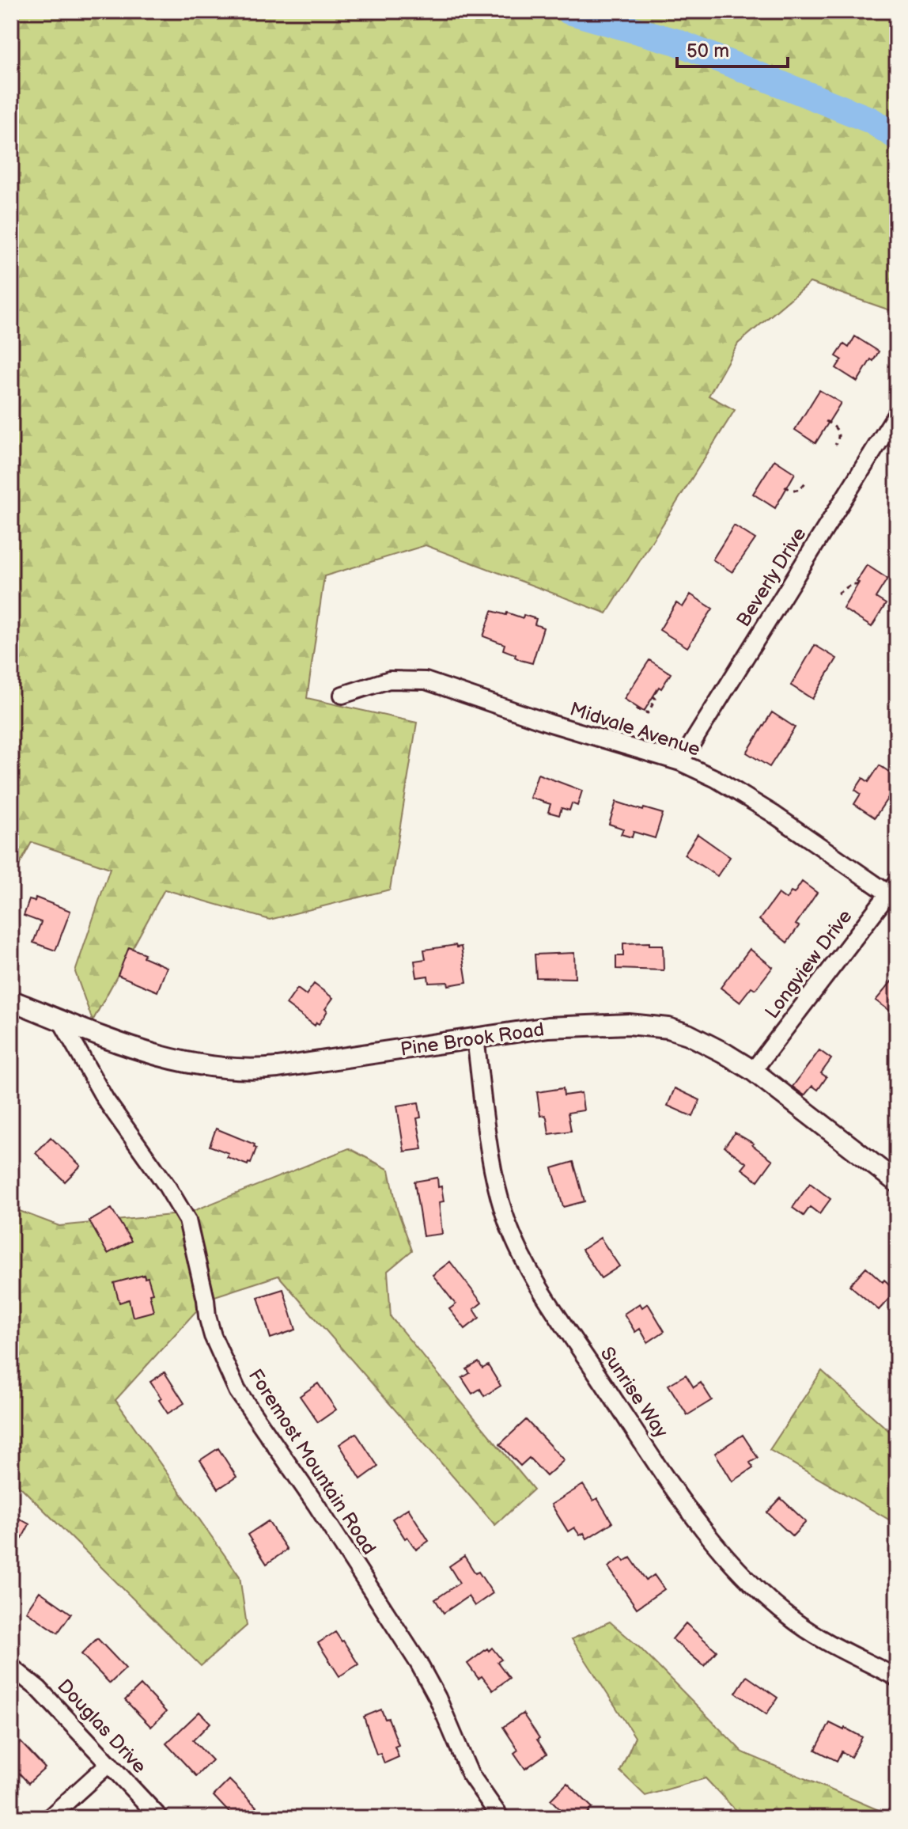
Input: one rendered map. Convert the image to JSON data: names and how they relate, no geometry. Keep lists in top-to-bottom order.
{
  "streets": {
    "street": [
      "Beverly Drive",
      "Midvale Avenue",
      "Longview Drive",
      "Pine Brook Road",
      "Sunrise Way",
      "Foremost Mountain Road",
      "Douglas Drive"
    ]
  },
  "crossings": [
    ["Beverly Drive", "Midvale Avenue"],
    ["Midvale Avenue", "Longview Drive"],
    ["Longview Drive", "Pine Brook Road"],
    ["Pine Brook Road", "Sunrise Way"],
    ["Pine Brook Road", "Foremost Mountain Road"]
  ],
  "scale_bar": "50 m"
}
